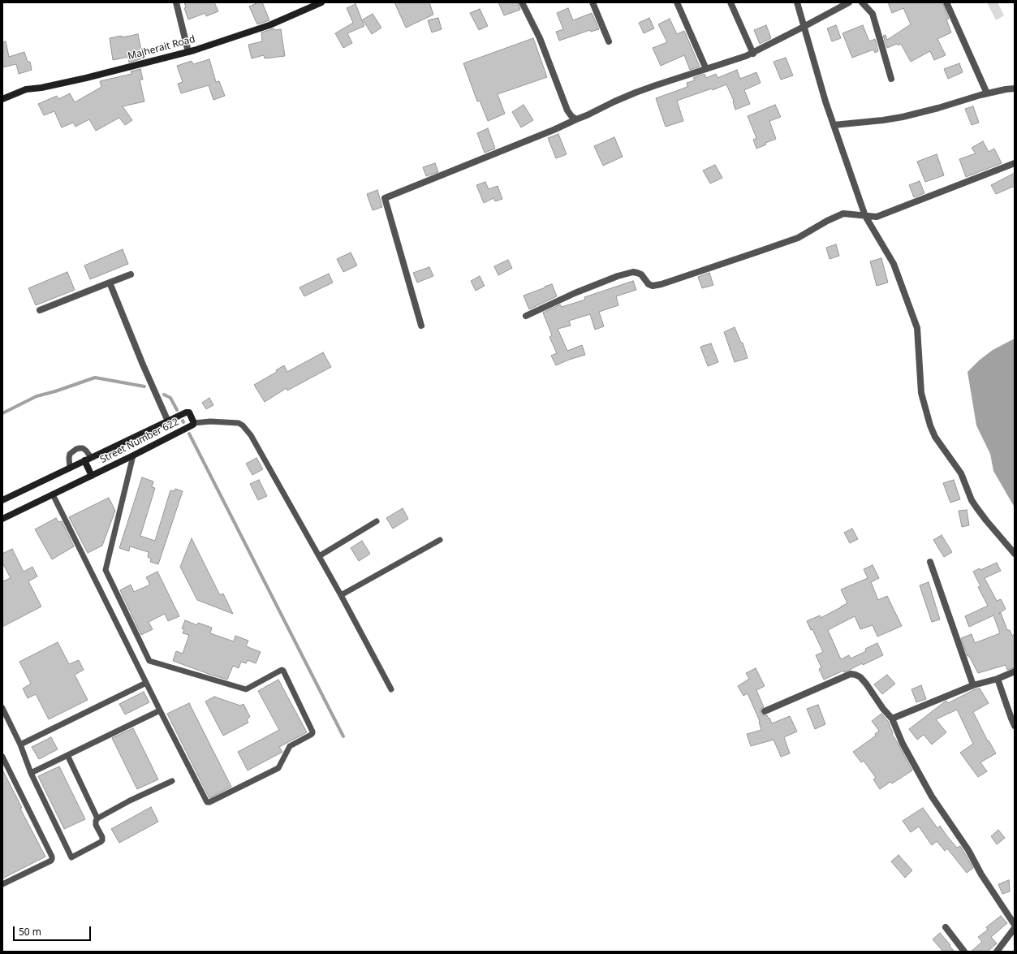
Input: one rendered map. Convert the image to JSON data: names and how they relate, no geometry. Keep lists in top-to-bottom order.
{
  "streets": {
    "street": ["Majherait Road", "Street Number 622"]
  },
  "scale_bar": "50 m"
}
